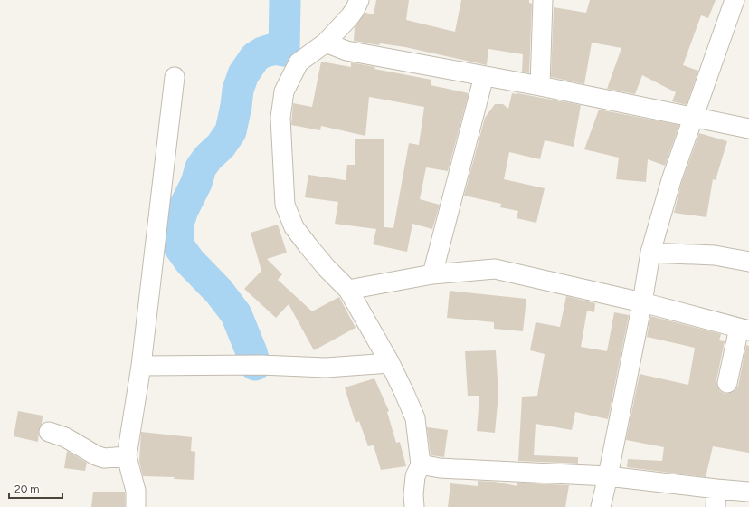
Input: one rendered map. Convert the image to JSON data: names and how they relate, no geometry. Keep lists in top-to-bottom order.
{
  "scale_bar": "20 m"
}
